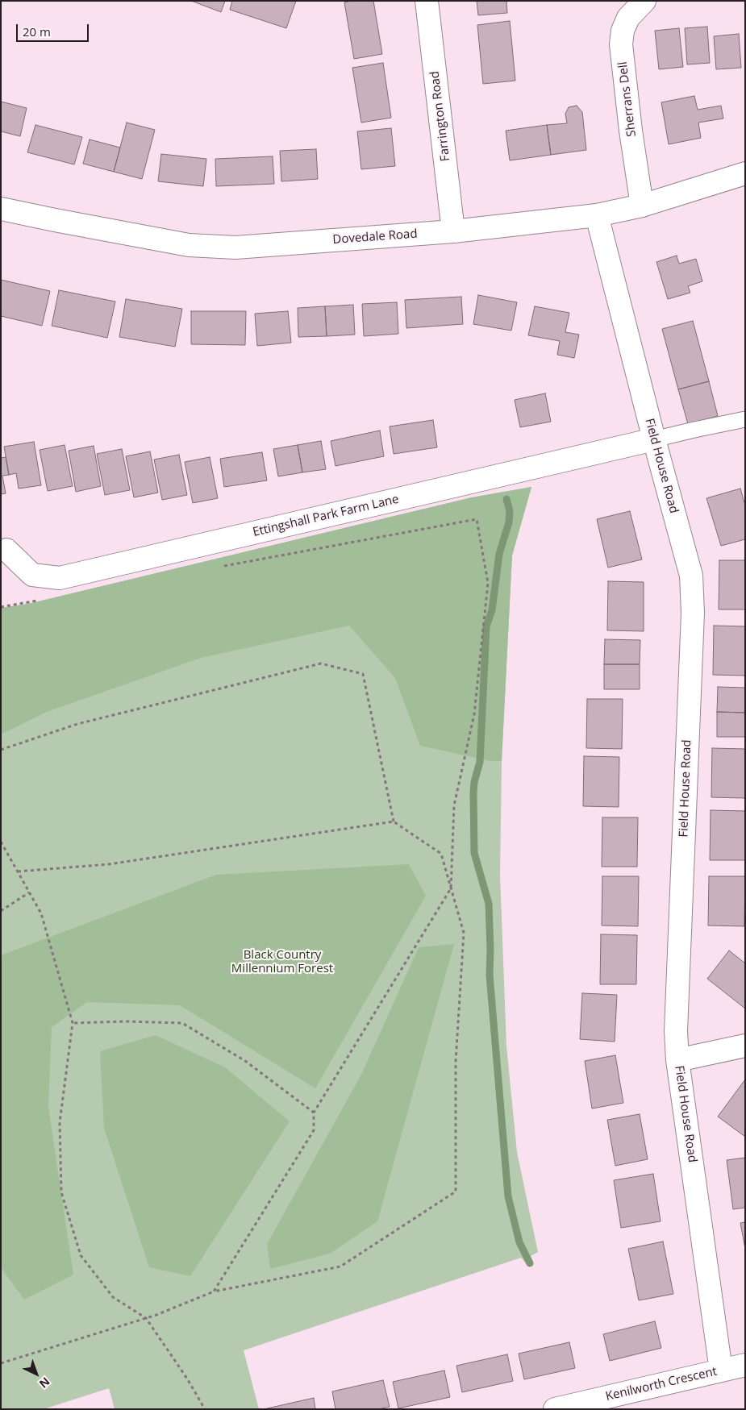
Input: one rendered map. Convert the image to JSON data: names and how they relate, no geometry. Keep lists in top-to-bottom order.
{
  "streets": {
    "street": [
      "Sherrans Dell",
      "Farrington Road",
      "Dovedale Road",
      "Field House Road",
      "Ettingshall Park Farm Lane",
      "Kenilworth Crescent"
    ]
  },
  "crossings": [
    ["Sherrans Dell", "Dovedale Road"],
    ["Farrington Road", "Dovedale Road"],
    ["Dovedale Road", "Field House Road"],
    ["Field House Road", "Ettingshall Park Farm Lane"],
    ["Field House Road", "Kenilworth Crescent"]
  ],
  "parks": ["Black Country Millennium Forest"],
  "scale_bar": "20 m",
  "north": "bottom right"
}
